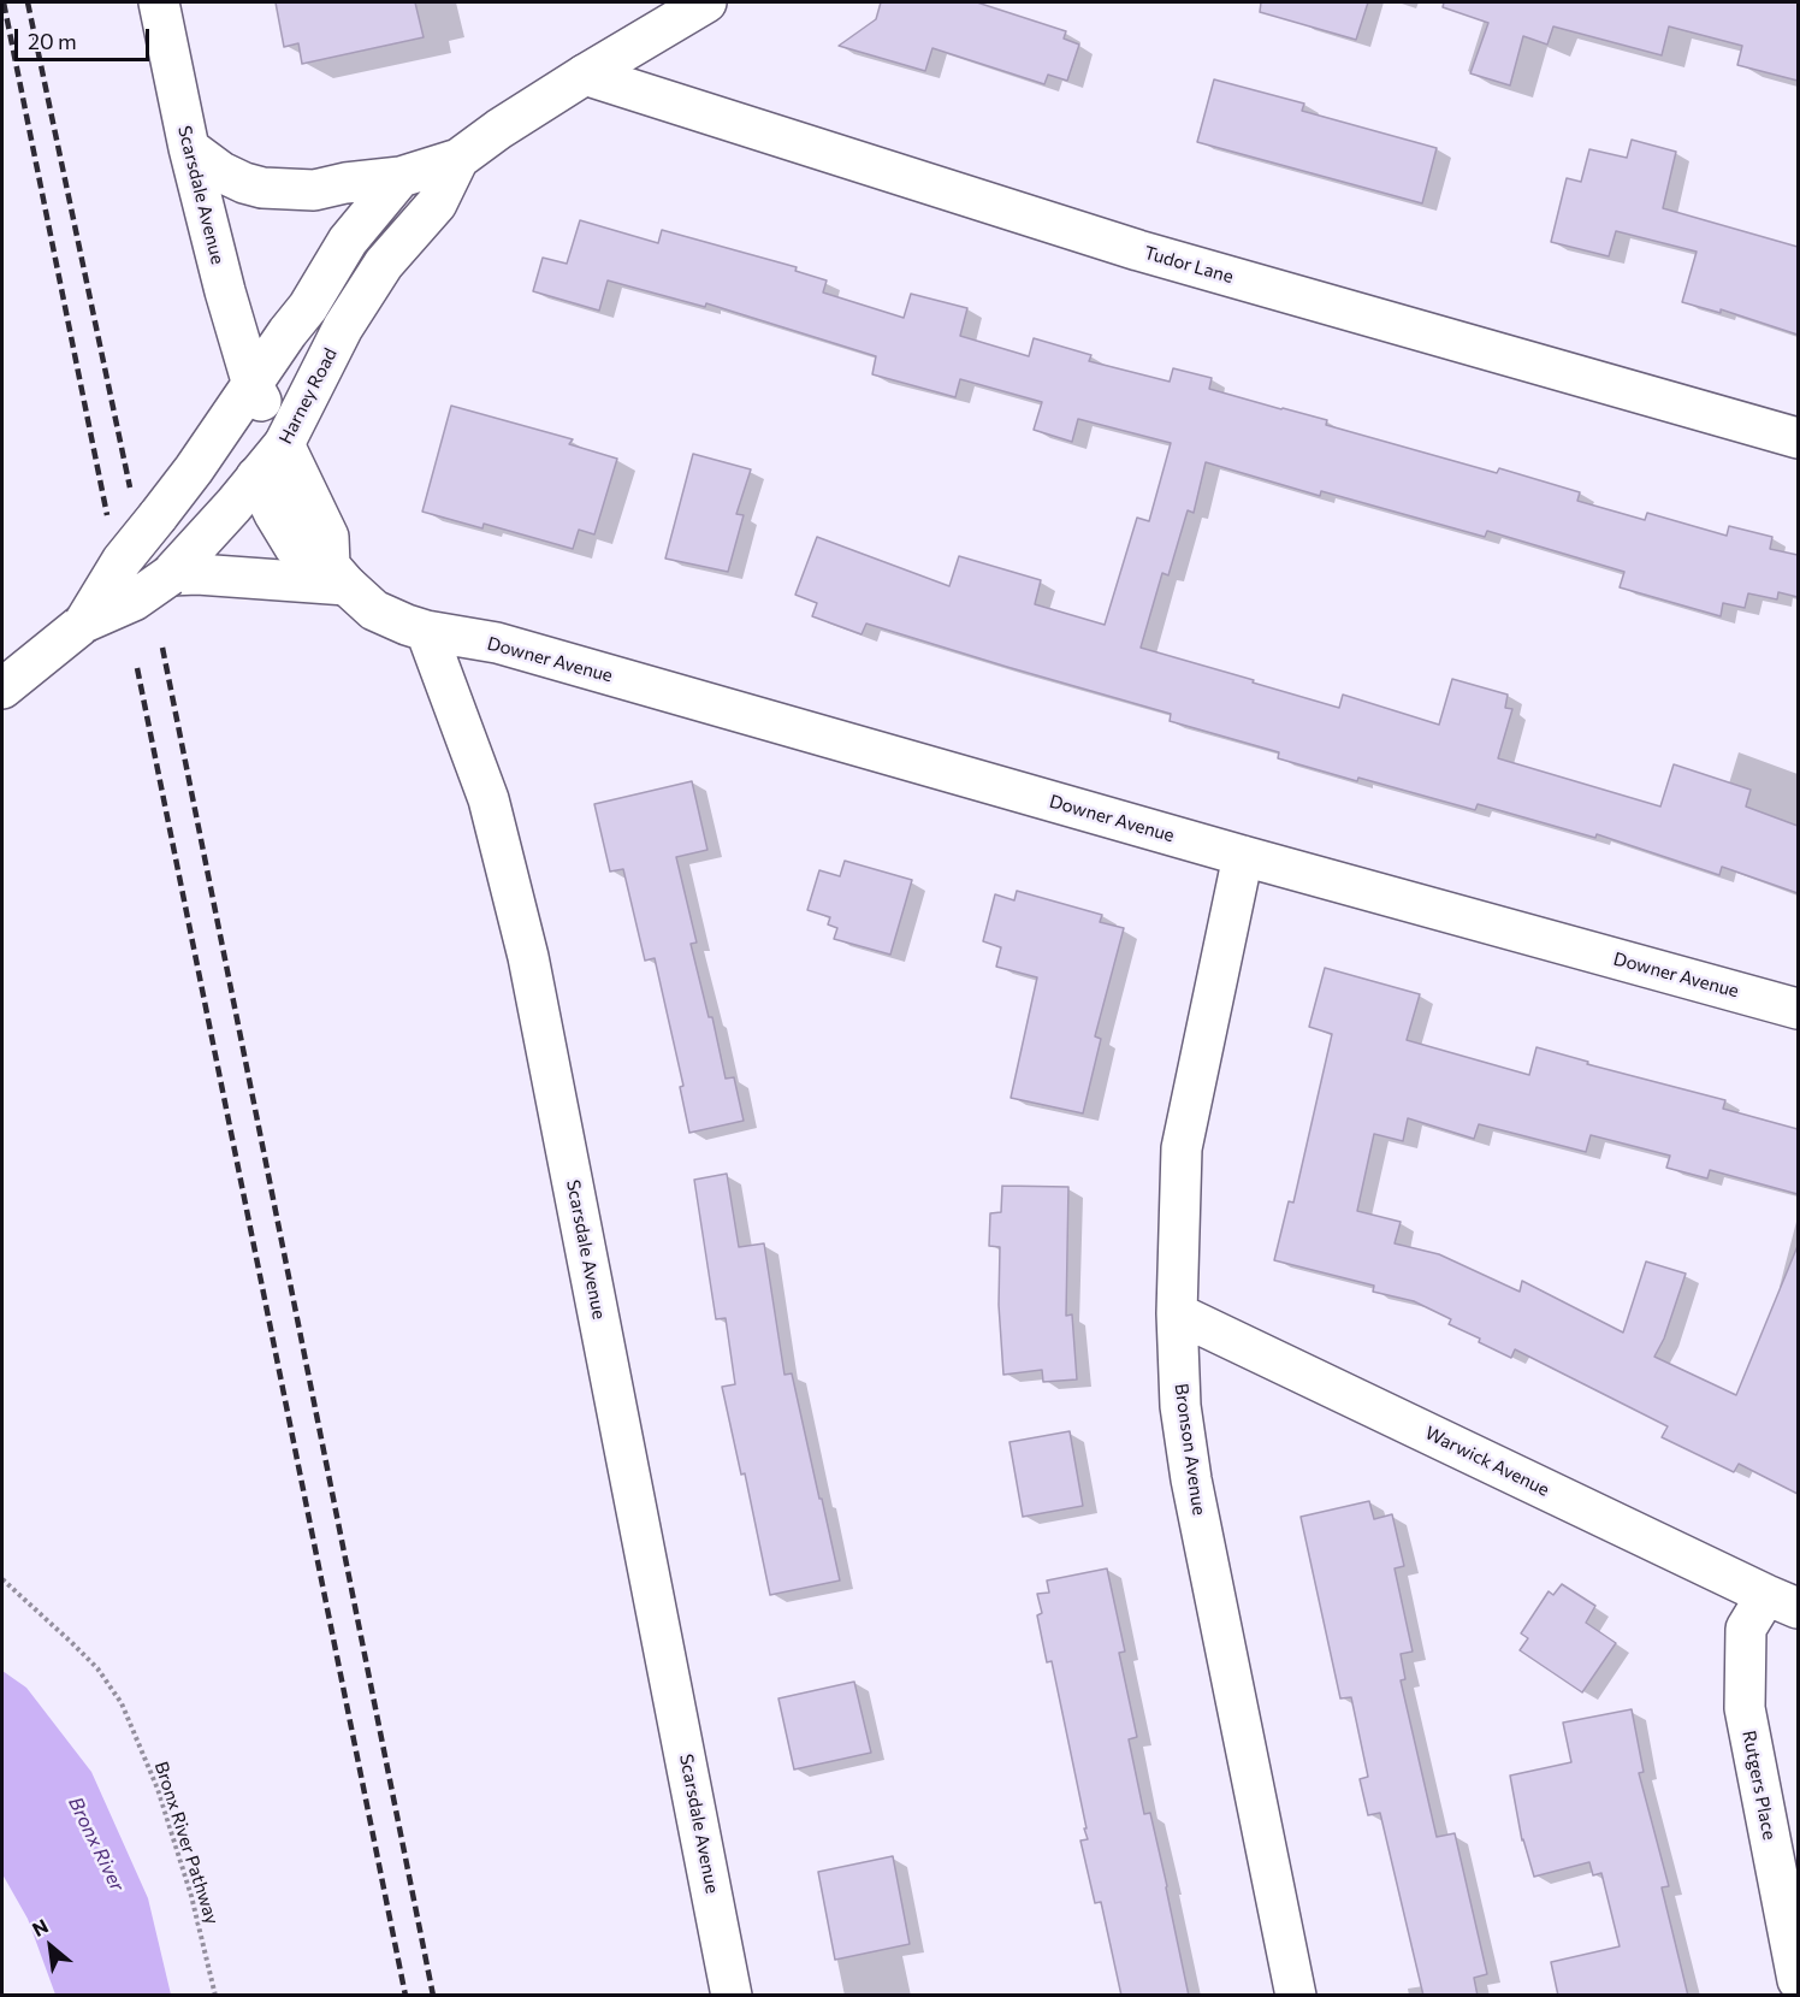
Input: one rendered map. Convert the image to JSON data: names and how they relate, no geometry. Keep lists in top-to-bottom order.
{
  "streets": {
    "street": [
      "Scarsdale Avenue",
      "Tudor Lane",
      "Harney Road",
      "Downer Avenue",
      "Bronson Avenue",
      "Warwick Avenue",
      "Rutgers Place"
    ],
    "path": ["Bronx River Pathway"]
  },
  "crossings": [
    ["Scarsdale Avenue", "Harney Road"],
    ["Scarsdale Avenue", "Downer Avenue"],
    ["Tudor Lane", "Harney Road"],
    ["Downer Avenue", "Bronson Avenue"],
    ["Bronson Avenue", "Warwick Avenue"],
    ["Warwick Avenue", "Rutgers Place"]
  ],
  "water": ["Bronx River"],
  "scale_bar": "20 m",
  "north": "top left"
}
